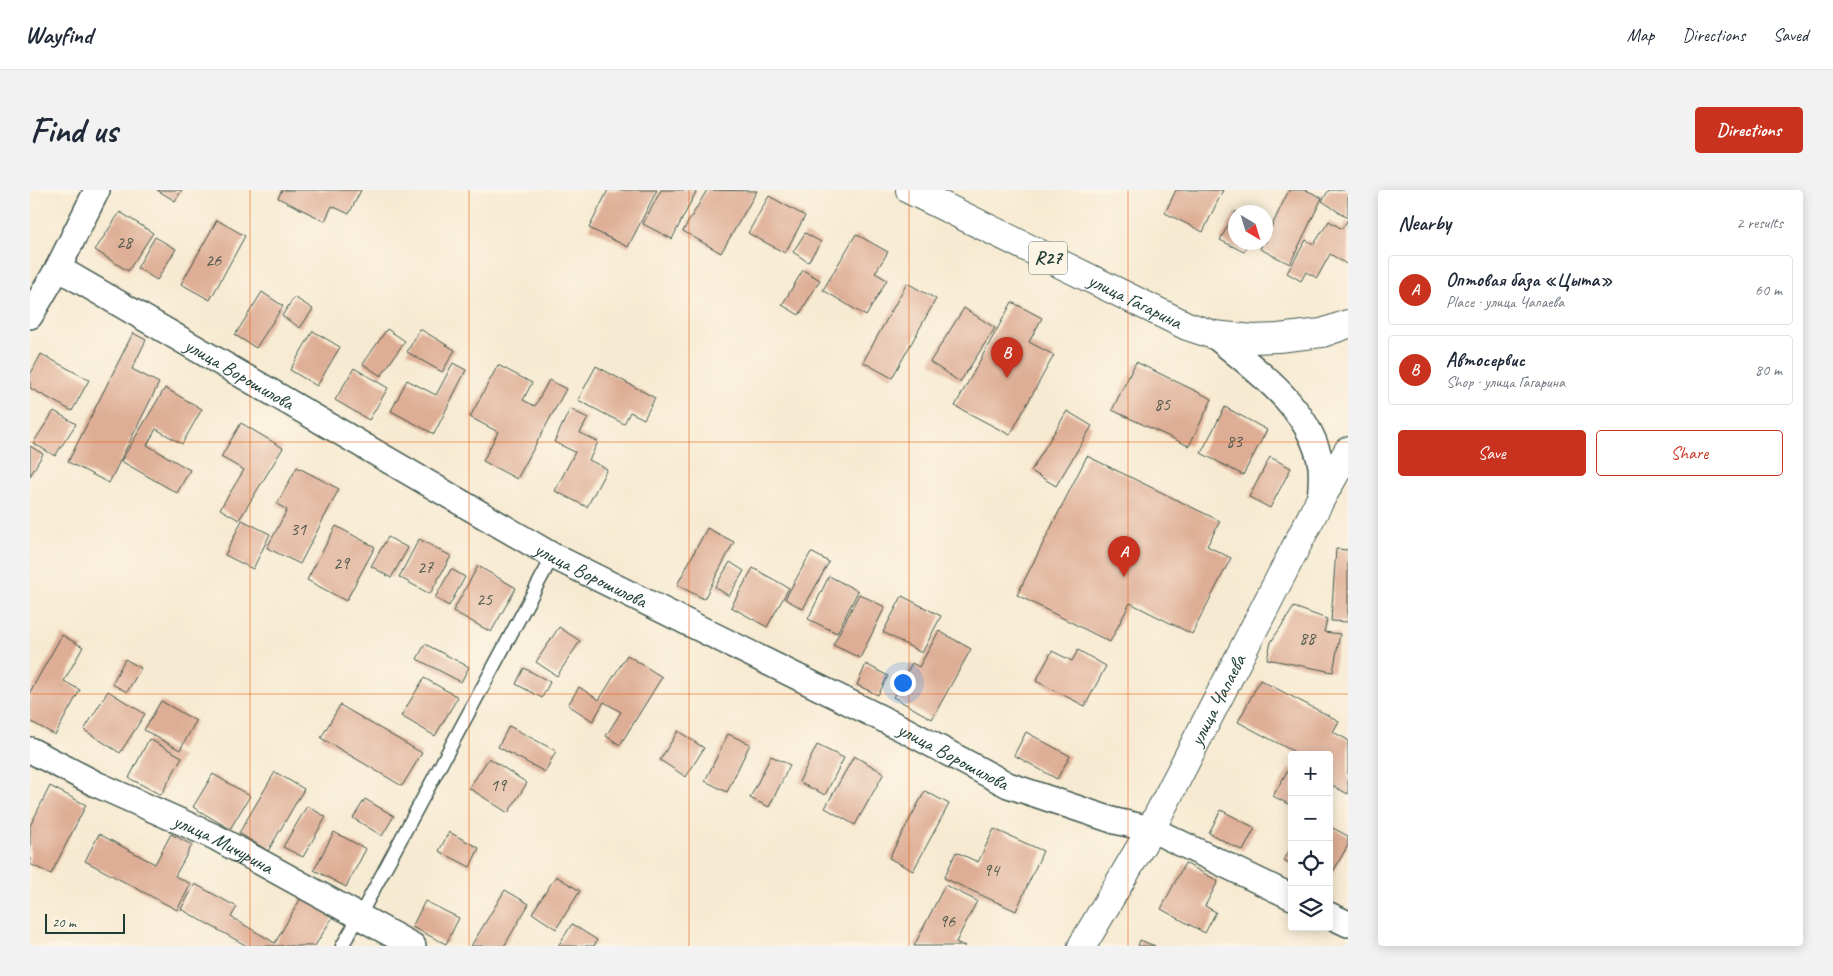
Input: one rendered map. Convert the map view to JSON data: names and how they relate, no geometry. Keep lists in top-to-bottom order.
{
  "streets": {
    "street": [
      "R27",
      "улица Гагарина",
      "улица Ворошилова",
      "улица Чапаева",
      "улица Мичурина"
    ]
  },
  "crossings": [
    ["улица Ворошилова", "улица Чапаева"]
  ],
  "house_numbers": [
    "28",
    "26",
    "85",
    "83",
    "31",
    "29",
    "27",
    "25",
    "88",
    "19",
    "94",
    "96"
  ],
  "scale_bar": "20 m",
  "north": "bottom right",
  "page": {
    "header": "Wayfind",
    "nav": ["Map", "Directions", "Saved"],
    "buttons": [
      "Directions",
      ["Save", "Share"]
    ],
    "title": "Find us",
    "heading": ["Nearby", "2 results"],
    "list": [
      {
        "mark": "A",
        "name": "Оптовая база «Цыта»",
        "note": "Place · улица Чапаева",
        "value": "60 m"
      },
      {
        "mark": "B",
        "name": "Автосервис",
        "note": "Shop · улица Гагарина",
        "value": "80 m"
      }
    ],
    "pins": ["B", "A"],
    "map_buttons": ["+", "−"],
    "scale": "20 m"
  }
}
